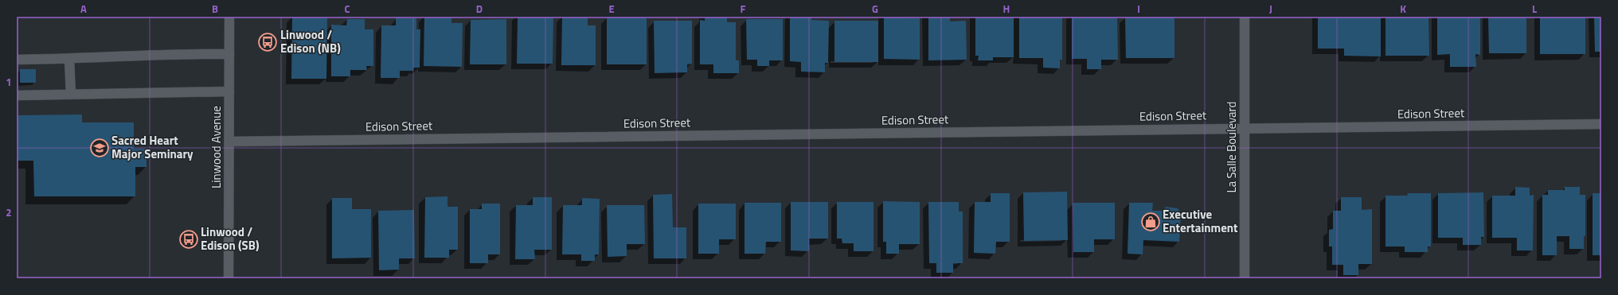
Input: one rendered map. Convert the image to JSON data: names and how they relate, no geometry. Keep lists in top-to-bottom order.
{
  "streets": {
    "street": ["Edison Street", "Linwood Avenue", "La Salle Boulevard"]
  },
  "crossings": [
    ["Edison Street", "Linwood Avenue"],
    ["Edison Street", "La Salle Boulevard"]
  ],
  "places": {
    "bus stop": ["Linwood / Edison (NB)", "Linwood / Edison (SB)"],
    "school or university": ["Sacred Heart Major Seminary"],
    "shop": ["Executive Entertainment"]
  },
  "grid": {
    "columns": [
      "A",
      "B",
      "C",
      "D",
      "E",
      "F",
      "G",
      "H",
      "I",
      "J",
      "K",
      "L"
    ],
    "rows": ["1", "2"]
  }
}
